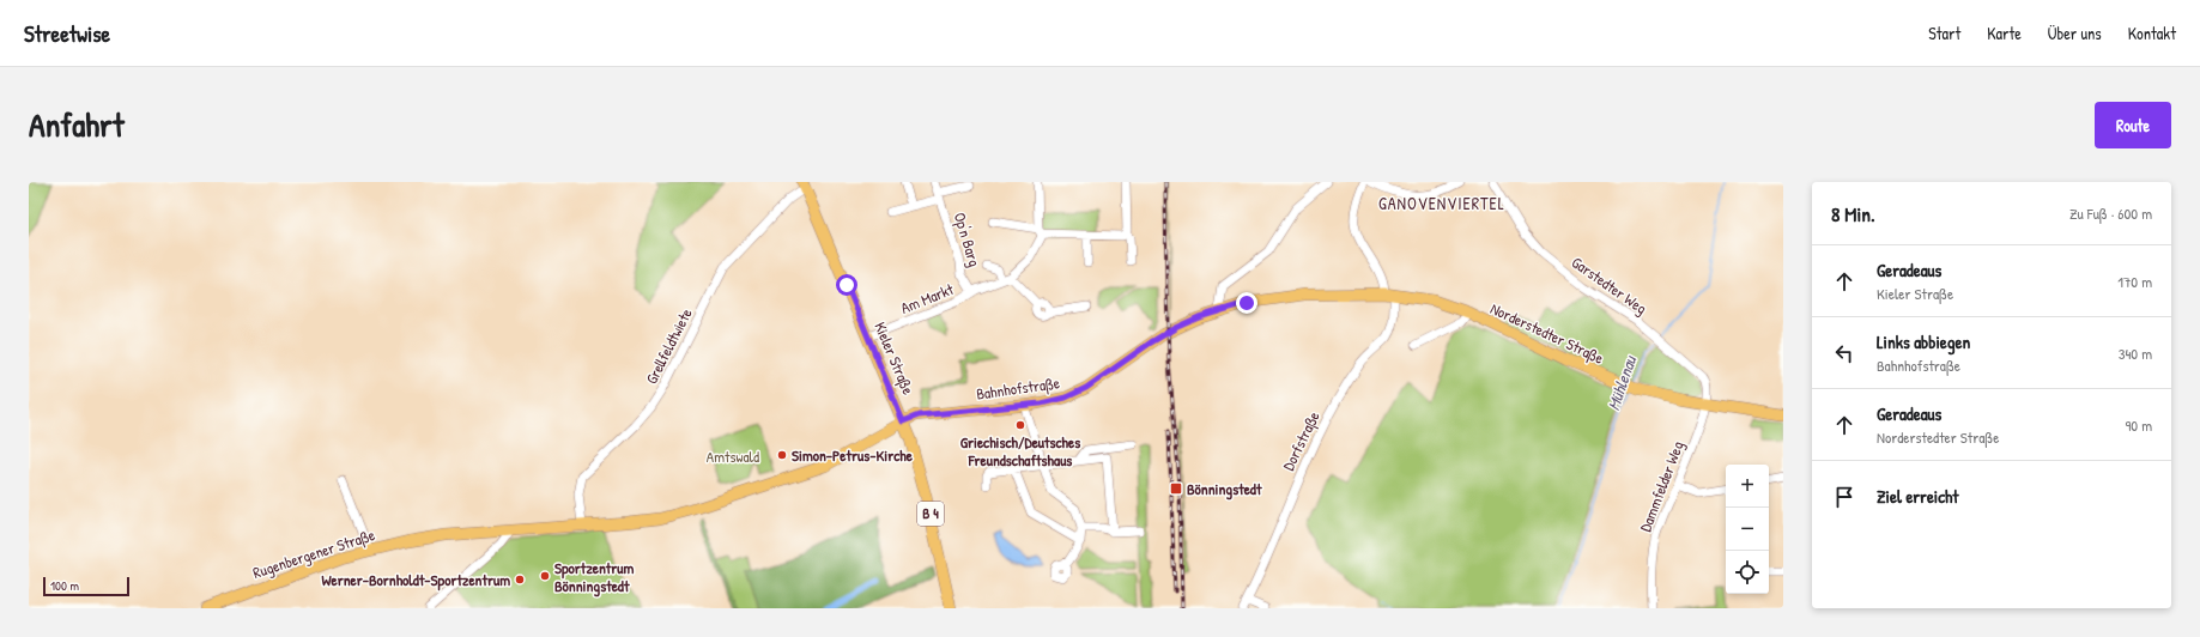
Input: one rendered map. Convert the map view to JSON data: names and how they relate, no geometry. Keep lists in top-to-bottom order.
{
  "streets": {
    "main road": [
      "Norderstedter Straße",
      "Kieler Straße",
      "Bahnhofstraße",
      "B 4",
      "Rugenbergener Straße"
    ],
    "street": [
      "Op'n Barg",
      "Garstedter Weg",
      "Am Markt",
      "Grellfeldtwiete",
      "Dorfstraße",
      "Dammfelder Weg"
    ]
  },
  "crossings": [
    ["Op'n Barg", "Am Markt"],
    ["Garstedter Weg", "Norderstedter Straße"],
    ["Garstedter Weg", "Dammfelder Weg"],
    ["Am Markt", "Kieler Straße"],
    ["Norderstedter Straße", "Bahnhofstraße"],
    ["Norderstedter Straße", "Dorfstraße"],
    ["Norderstedter Straße", "Dammfelder Weg"],
    ["Grellfeldtwiete", "Kieler Straße"],
    ["Grellfeldtwiete", "Bahnhofstraße"],
    ["Grellfeldtwiete", "Rugenbergener Straße"],
    ["Kieler Straße", "Bahnhofstraße"],
    ["Bahnhofstraße", "Rugenbergener Straße"]
  ],
  "districts": ["GANOVENVIERTEL"],
  "water": ["Mühlenau"],
  "parks": ["Amtswald"],
  "places": {
    "other": [
      "Griechisch/Deutsches Freundschaftshaus",
      "Simon-Petrus-Kirche",
      "Sportzentrum Bönningstedt",
      "Werner-Bornholdt-Sportzentrum"
    ],
    "transit": ["Bönningstedt"]
  },
  "scale_bar": "100 m",
  "page": {
    "header": "Streetwise",
    "nav": [
      "Start",
      "Karte",
      "Über uns",
      "Kontakt"
    ],
    "title": "Anfahrt",
    "buttons": "Route",
    "heading": ["8 Min.", "Zu Fuß · 600 m"],
    "list": [
      ["Geradeaus", "Kieler Straße", "170 m"],
      ["Links abbiegen", "Bahnhofstraße", "340 m"],
      ["Geradeaus", "Norderstedter Straße", "90 m"],
      "Ziel erreicht"
    ],
    "map_buttons": ["+", "−"],
    "scale": "100 m"
  }
}
